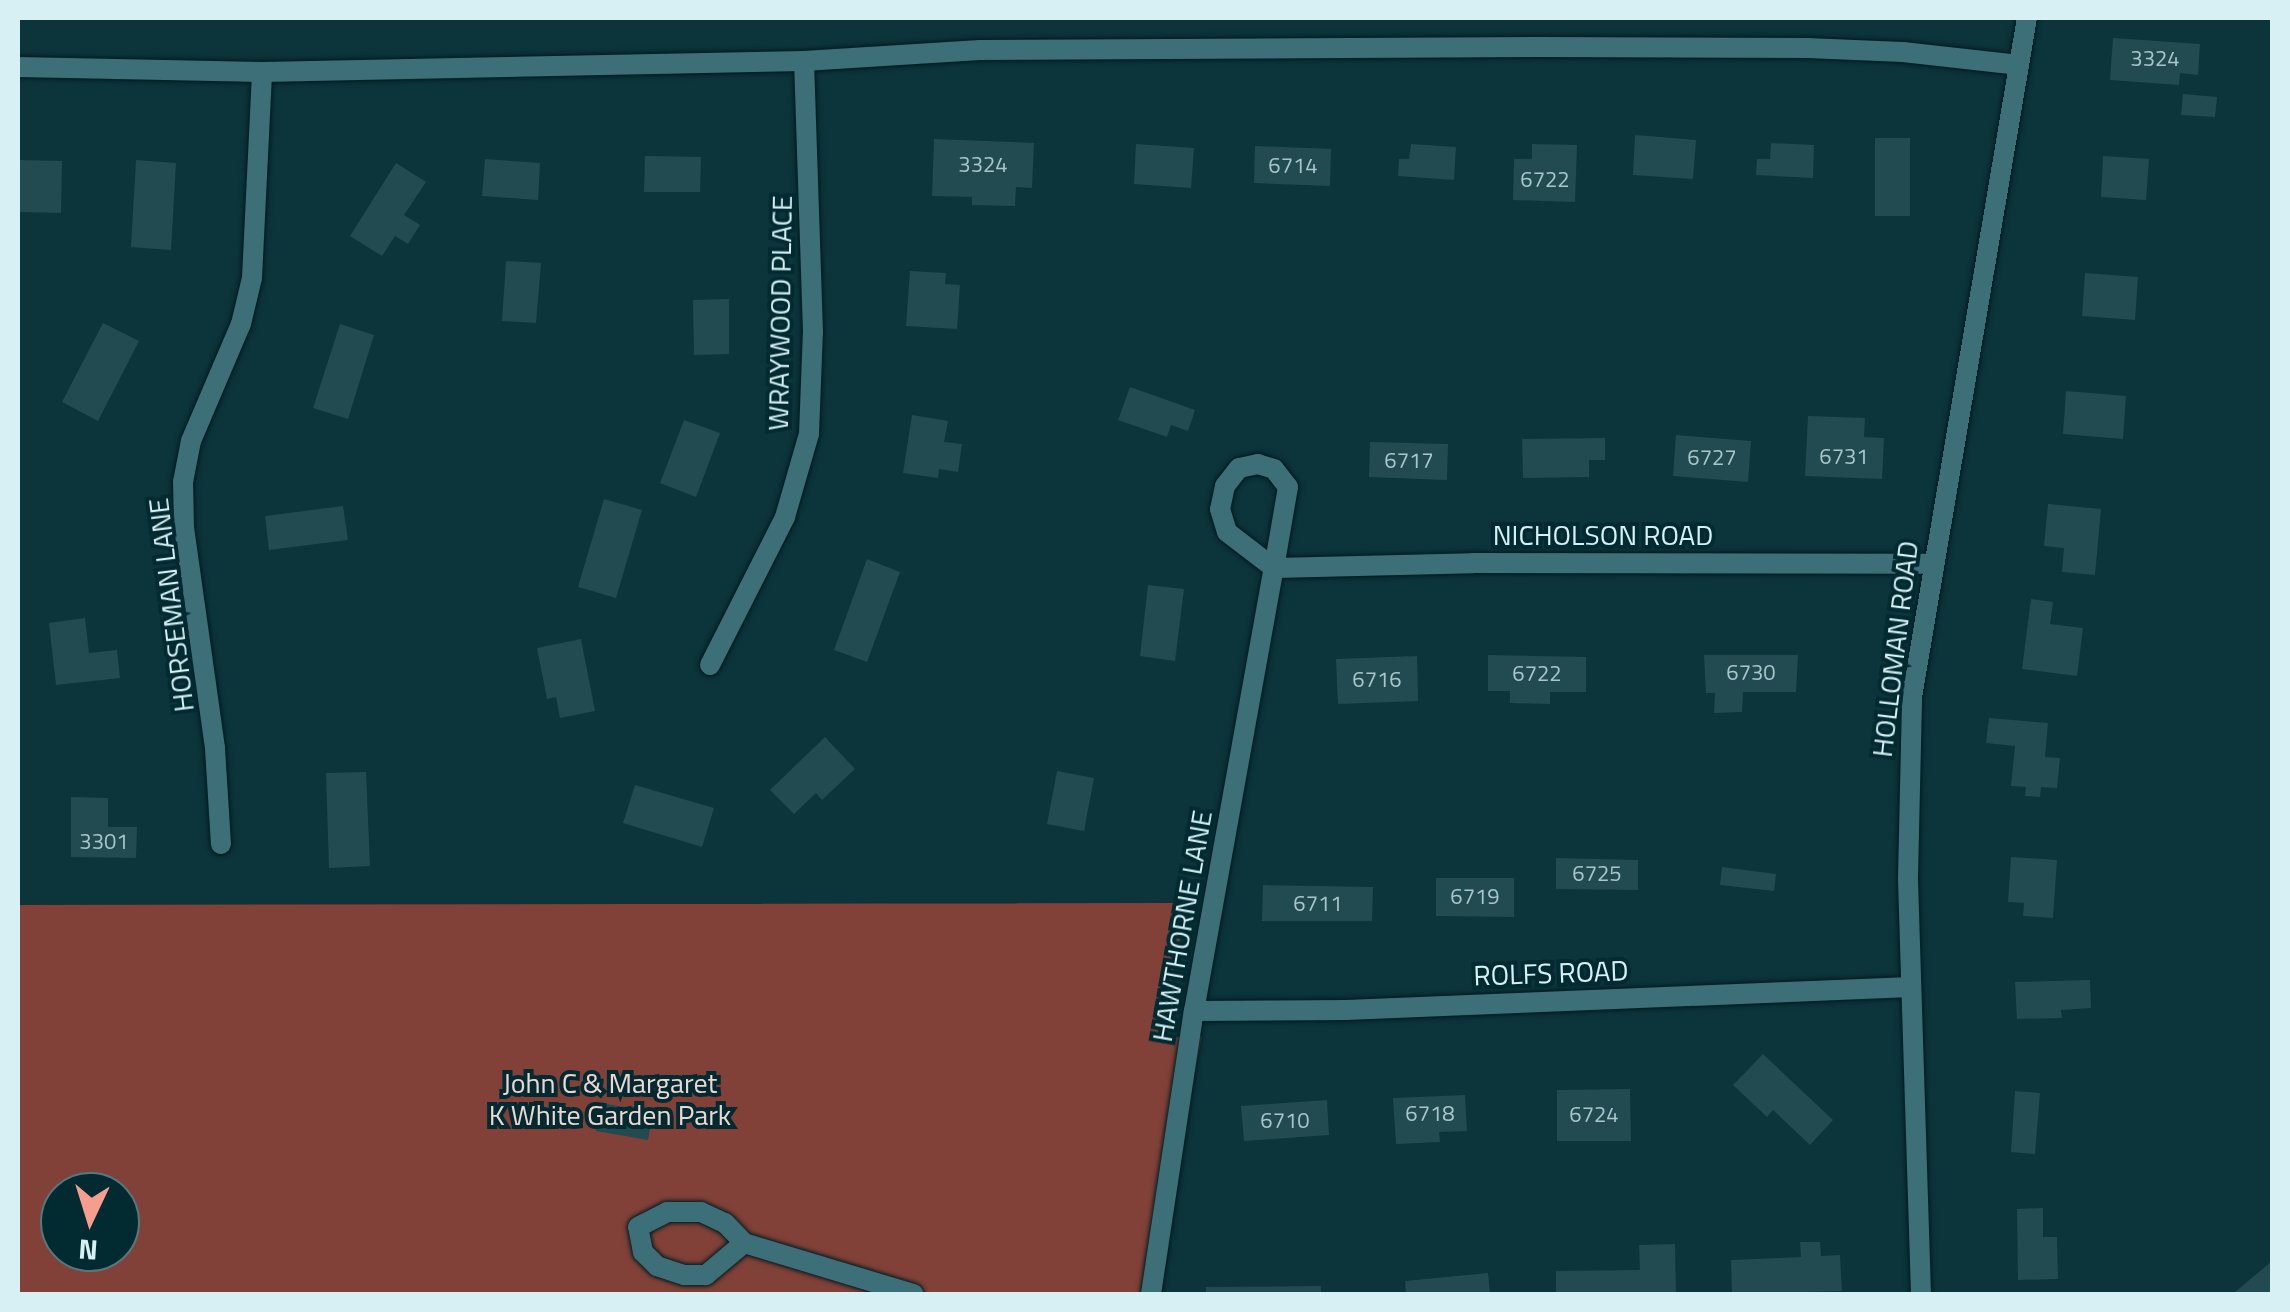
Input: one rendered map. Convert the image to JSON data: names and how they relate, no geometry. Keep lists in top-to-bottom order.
{
  "streets": {
    "street": [
      "WRAYWOOD PLACE",
      "NICHOLSON ROAD",
      "HORSEMAN LANE",
      "HOLLOMAN ROAD",
      "HAWTHORNE LANE",
      "ROLFS ROAD"
    ]
  },
  "crossings": [
    ["NICHOLSON ROAD", "HOLLOMAN ROAD"],
    ["NICHOLSON ROAD", "HAWTHORNE LANE"],
    ["HOLLOMAN ROAD", "ROLFS ROAD"],
    ["HAWTHORNE LANE", "ROLFS ROAD"]
  ],
  "parks": ["John C & Margaret K White Garden Park"],
  "house_numbers": [
    "3324",
    "3324",
    "6714",
    "6722",
    "6731",
    "6727",
    "6717",
    "6730",
    "6722",
    "6716",
    "3301",
    "6725",
    "6719",
    "6711",
    "6718",
    "6724",
    "6710"
  ],
  "north": "bottom"
}
